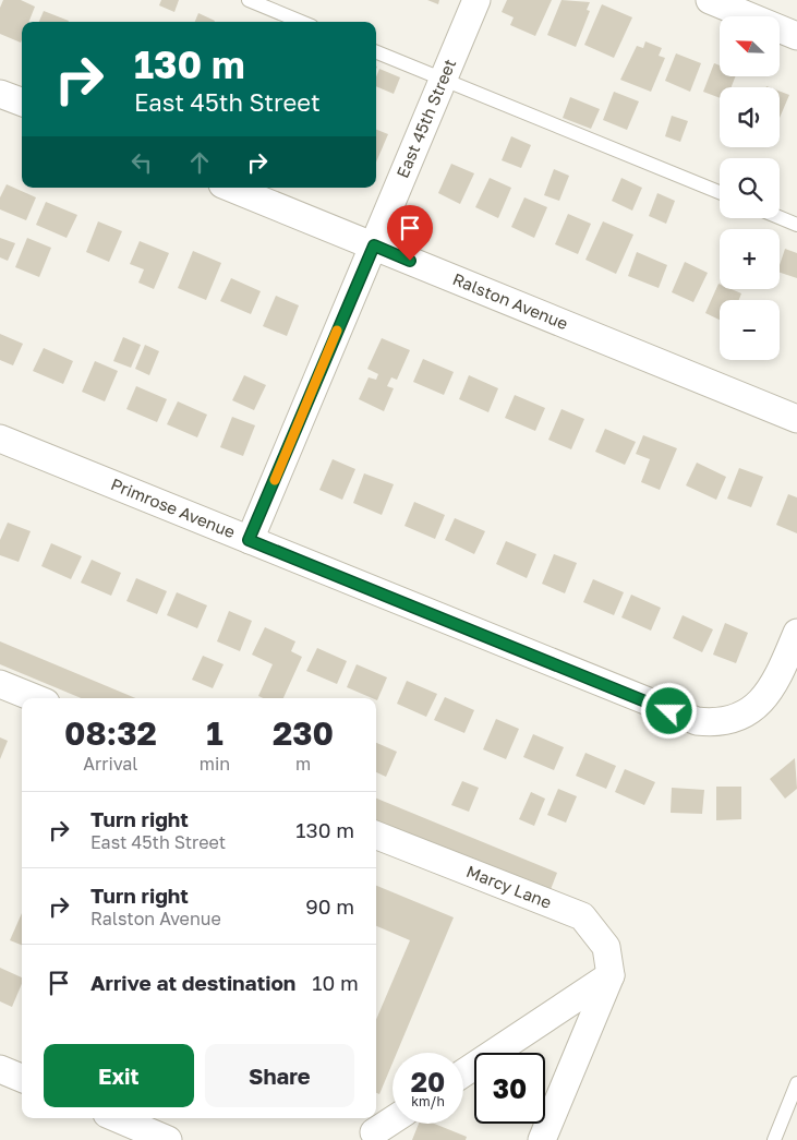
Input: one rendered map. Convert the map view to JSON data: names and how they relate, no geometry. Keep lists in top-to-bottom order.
{
  "streets": {
    "street": [
      "East 45th Street",
      "Ralston Avenue",
      "Primrose Avenue",
      "Marcy Lane"
    ]
  },
  "crossings": [
    ["East 45th Street", "Ralston Avenue"],
    ["East 45th Street", "Primrose Avenue"]
  ],
  "north": "top left",
  "page": {
    "map_buttons": ["+", "−"],
    "turn": ["130 m", "East 45th Street"],
    "eta": [
      "08:32",
      "Arrival",
      "1",
      "min",
      "230",
      "m"
    ],
    "list": [
      {
        "name": "Turn right",
        "note": "East 45th Street",
        "value": "130 m"
      },
      {
        "name": "Turn right",
        "note": "Ralston Avenue",
        "value": "90 m"
      },
      {
        "name": "Arrive at destination",
        "value": "10 m"
      }
    ],
    "buttons": ["Exit", "Share"],
    "speed": "20 km/h",
    "limit": "30"
  }
}
